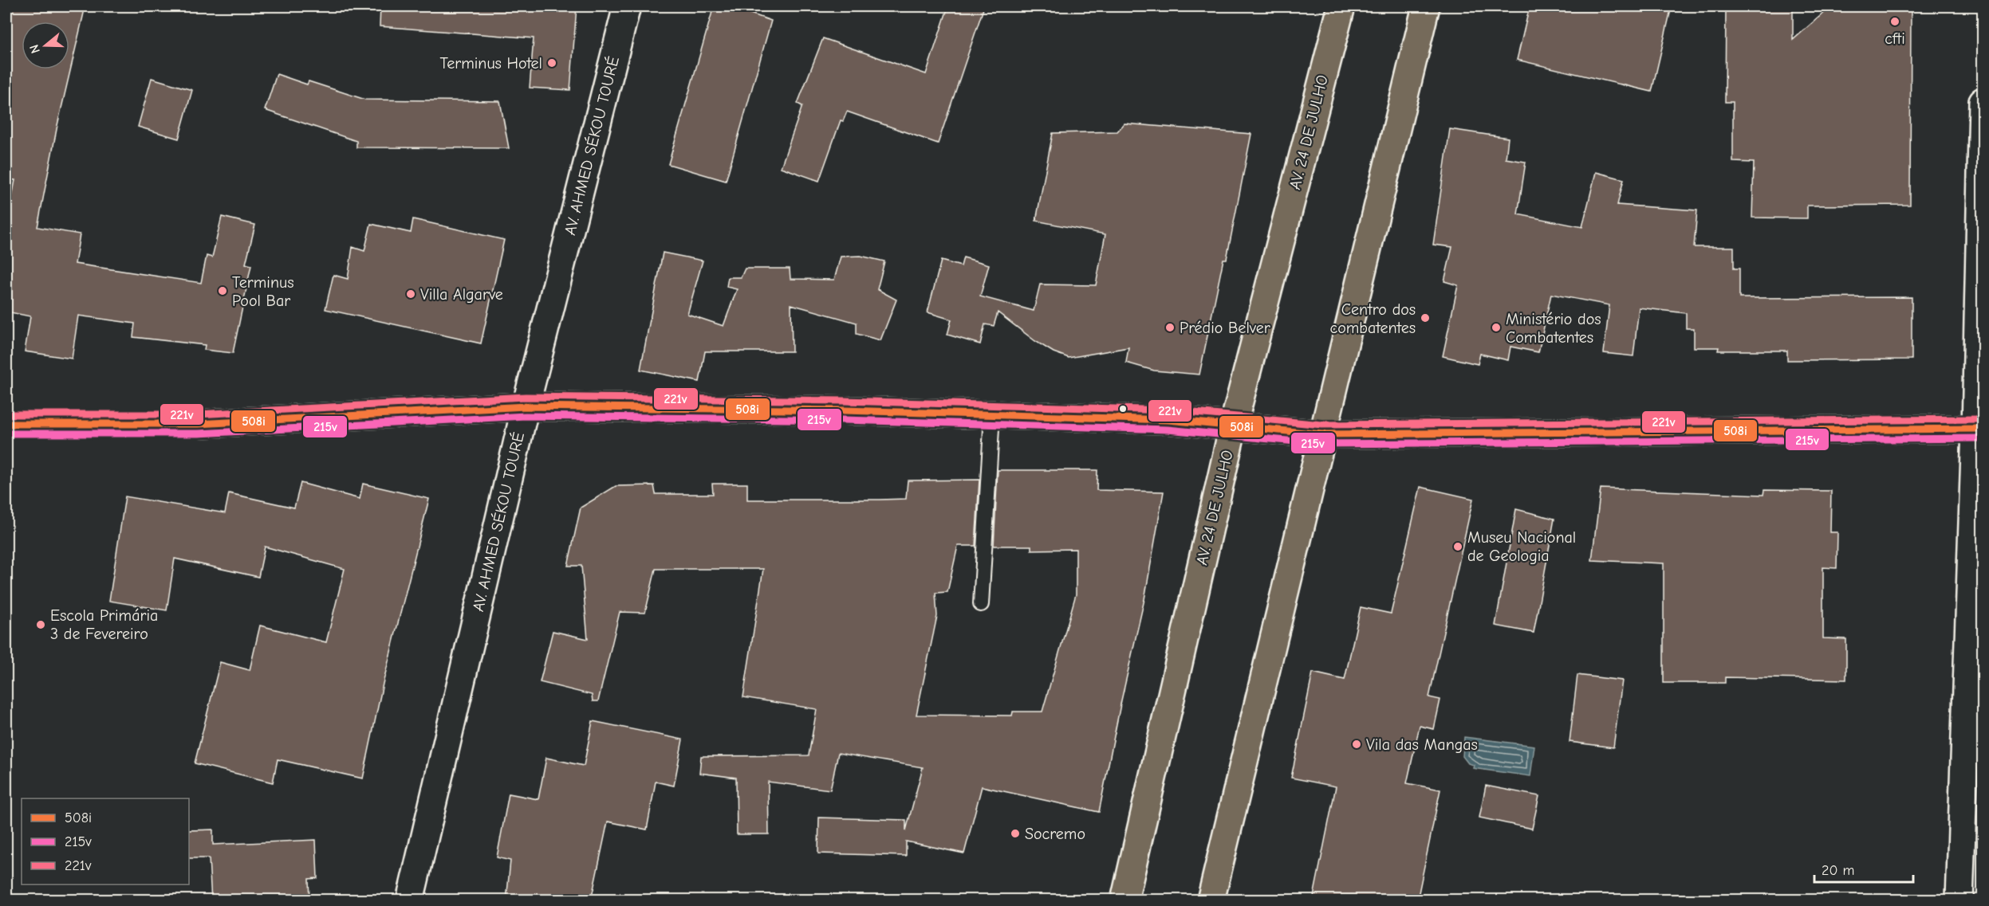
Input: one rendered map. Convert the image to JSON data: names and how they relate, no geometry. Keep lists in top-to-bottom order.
{
  "streets": {
    "main road": ["AV. 24 DE JULHO"],
    "street": ["AV. AHMED SÉKOU TOURÉ"]
  },
  "places": [
    "cfti",
    "Terminus Hotel",
    "Terminus Pool Bar",
    "Villa Algarve",
    "Centro dos combatentes",
    "Prédio Belver",
    "Ministério dos Combatentes",
    "Museu Nacional de Geologia",
    "Escola Primária 3 de Fevereiro",
    "Vila das Mangas",
    "Socremo"
  ],
  "lines": ["transit line 221v", "transit line 508i", "transit line 215v"],
  "legend": ["508i", "215v", "221v"],
  "scale_bar": "20 m",
  "north": "left"
}
